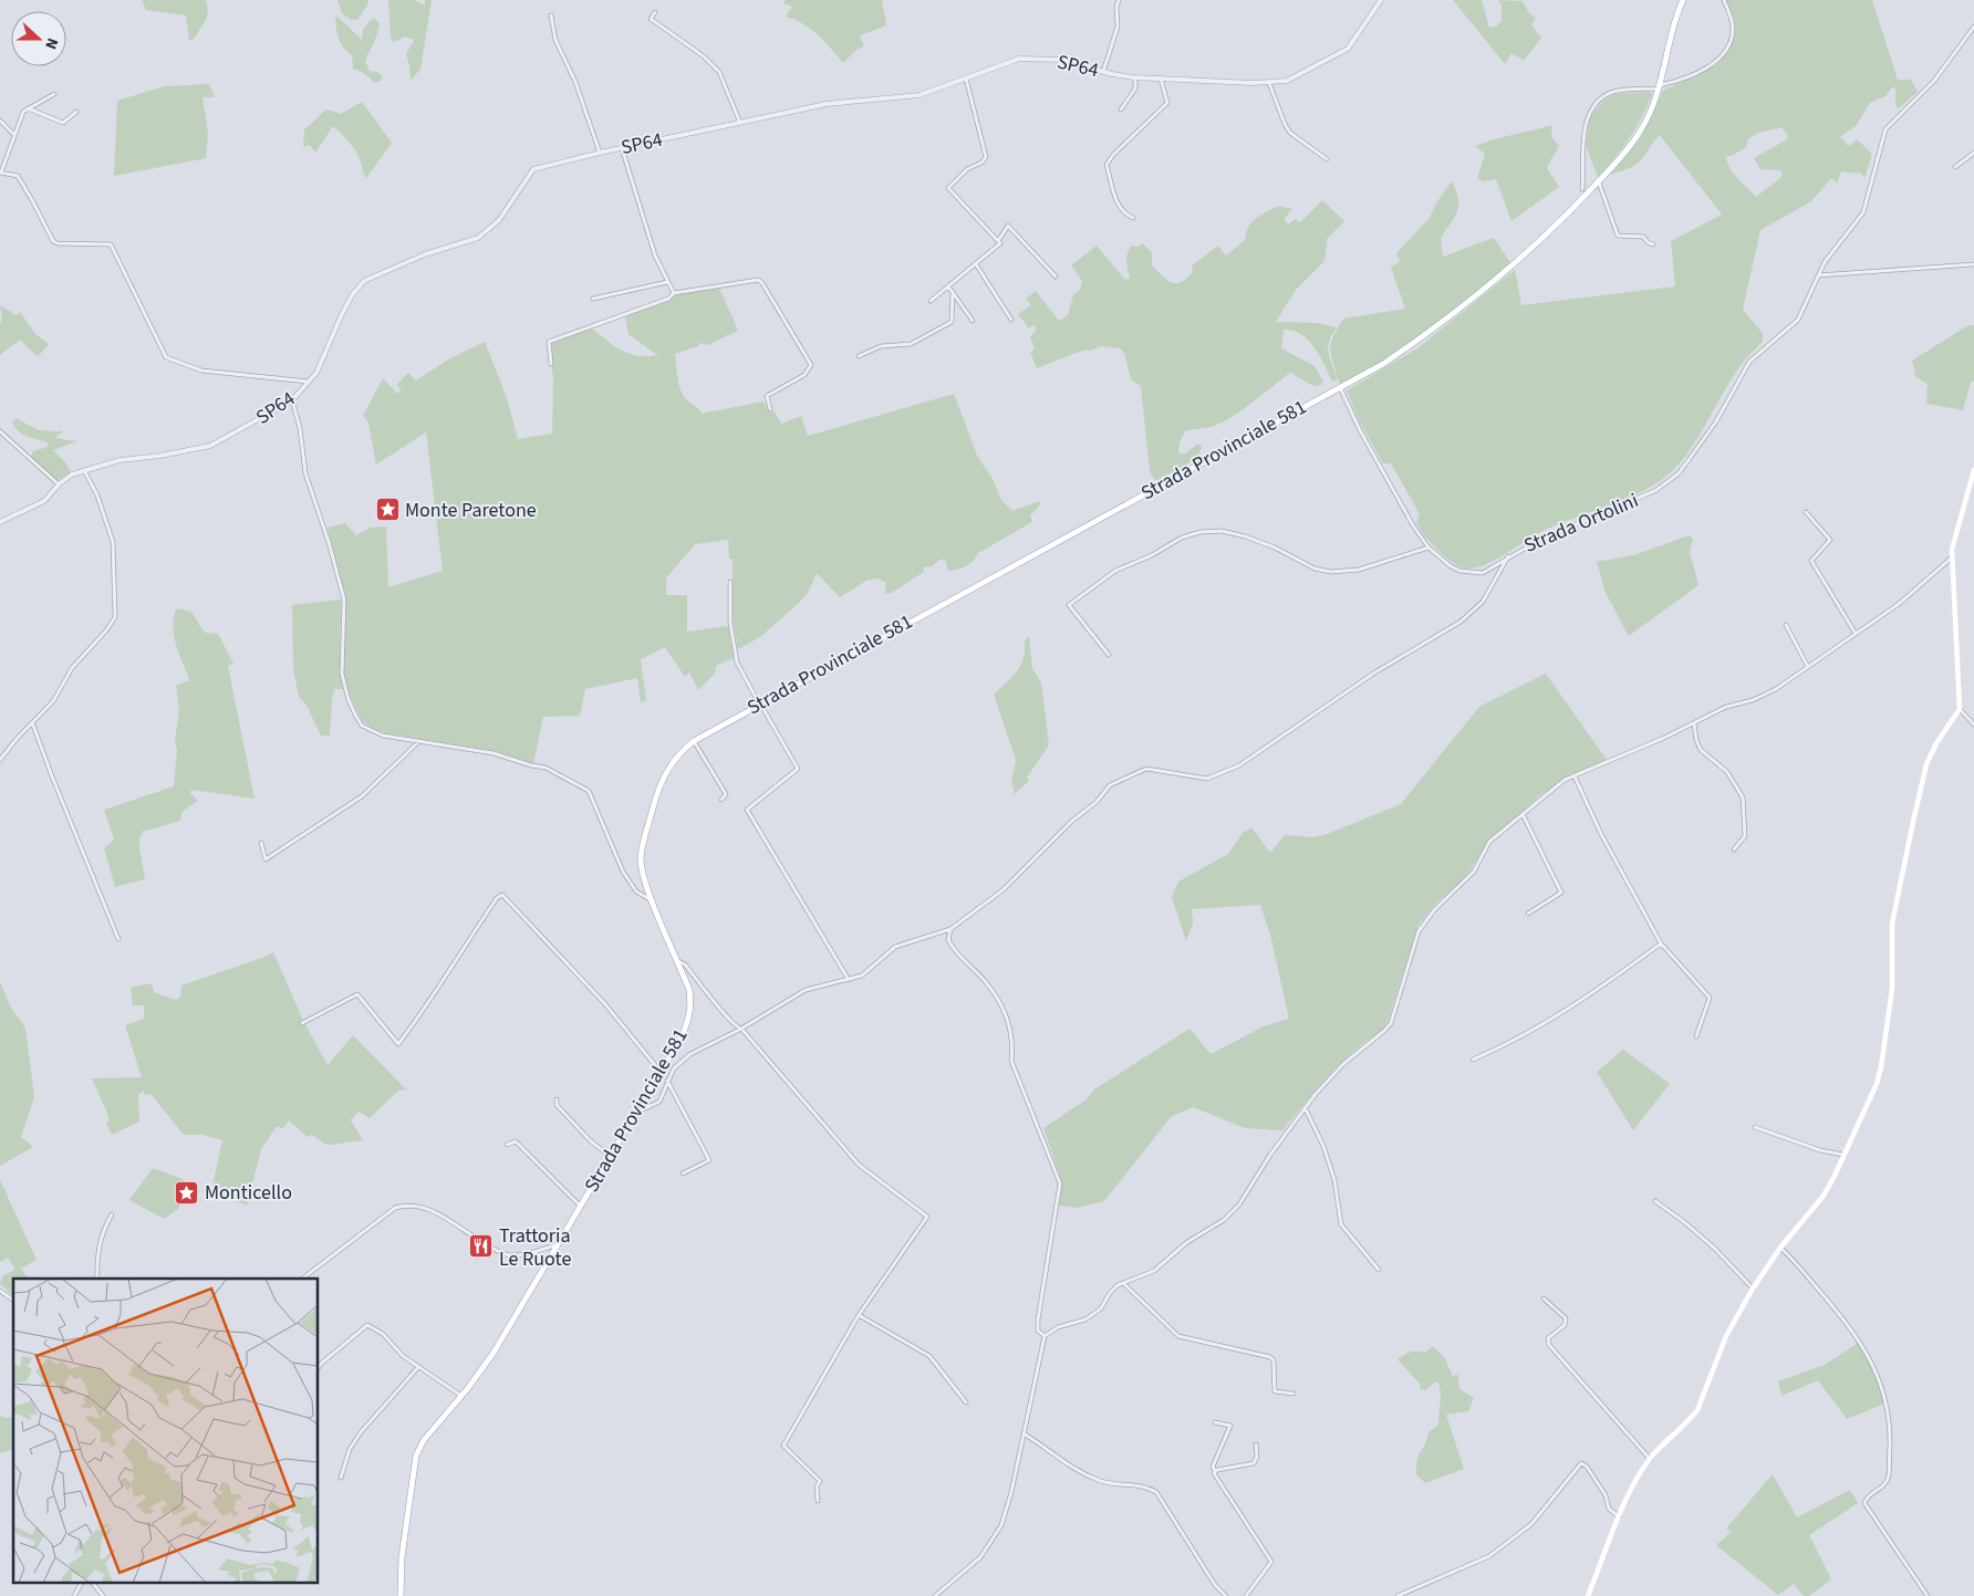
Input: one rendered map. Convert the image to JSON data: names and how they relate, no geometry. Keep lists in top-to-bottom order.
{
  "streets": {
    "main road": ["Strada Provinciale 581"],
    "street": ["SP64", "Strada Ortolini"]
  },
  "crossings": [
    ["Strada Provinciale 581", "Strada Ortolini"]
  ],
  "places": {
    "place": ["Monte Paretone", "Monticello"],
    "restaurant": ["Trattoria Le Ruote"]
  },
  "north": "right"
}
